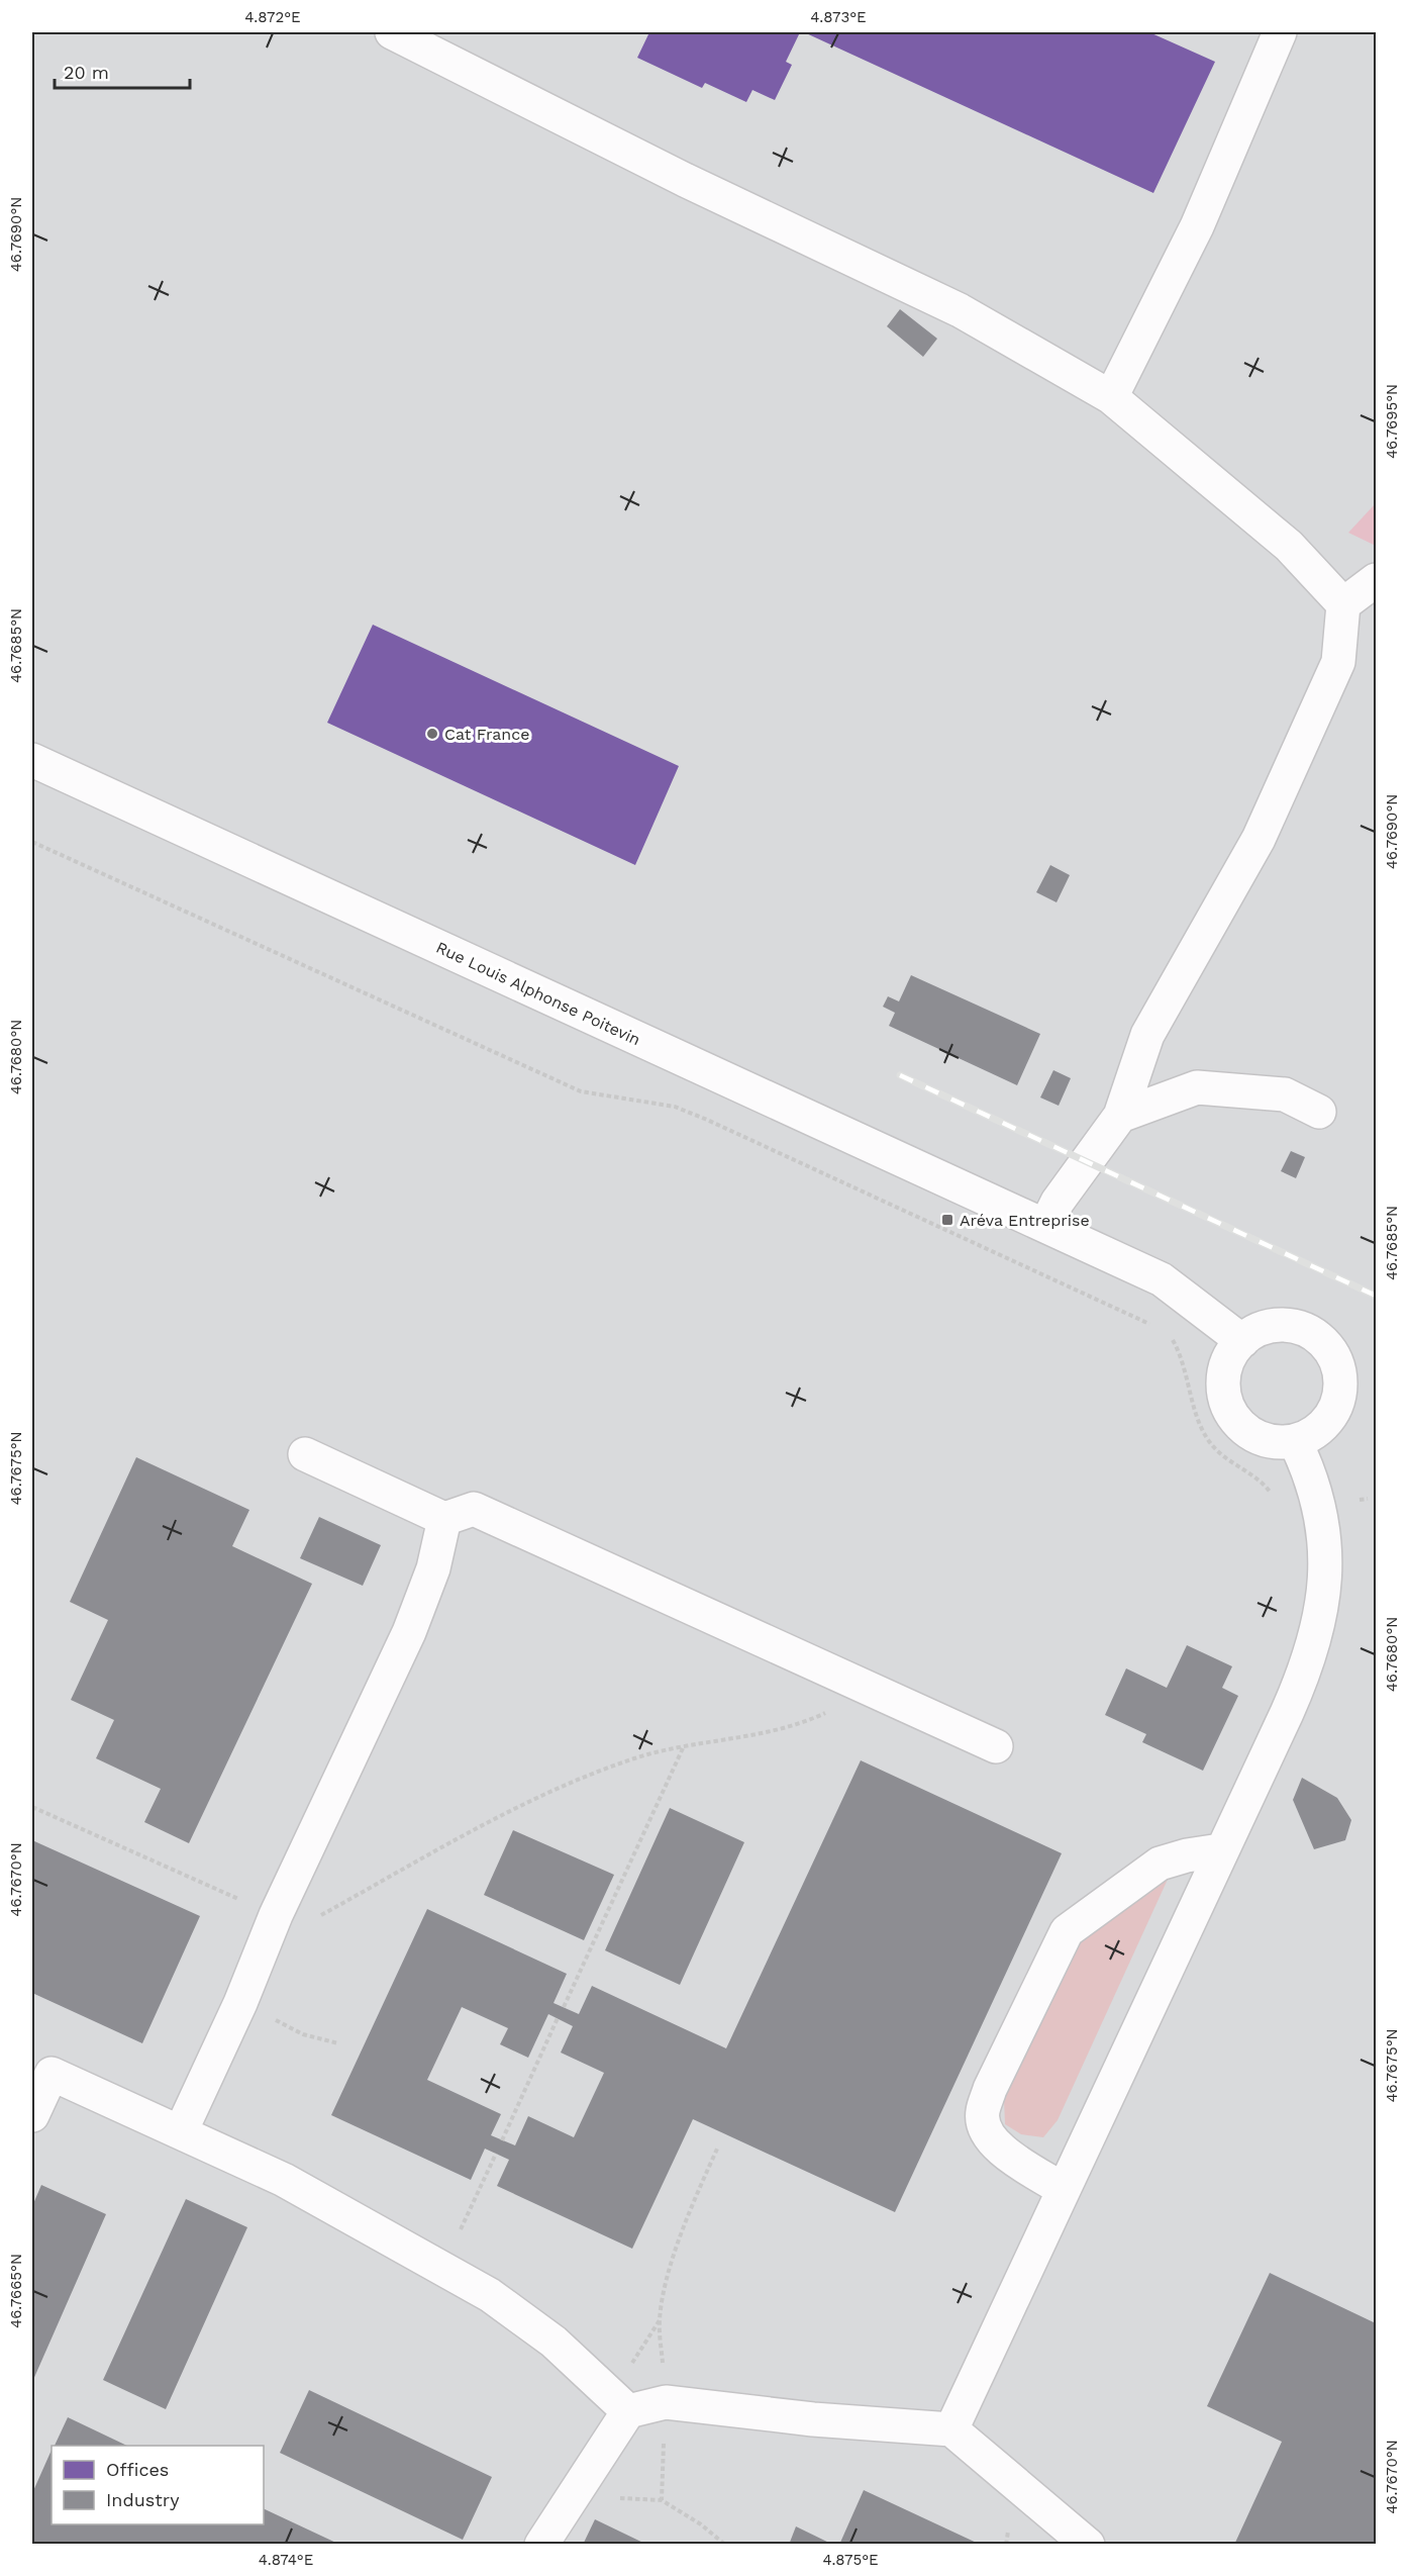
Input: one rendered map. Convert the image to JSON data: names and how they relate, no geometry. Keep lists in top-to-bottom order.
{
  "streets": {
    "street": ["Rue Louis Alphonse Poitevin"]
  },
  "places": {
    "other": ["Cat France"],
    "transit": ["Aréva Entreprise"]
  },
  "legend": ["Offices", "Industry"],
  "scale_bar": "20 m",
  "coordinates": [
    "4.872°E",
    "4.873°E",
    "46.7690°N",
    "46.7695°N",
    "46.7685°N",
    "46.7680°N",
    "46.7675°N",
    "46.7670°N",
    "46.7665°N",
    "4.874°E",
    "4.875°E"
  ]
}
